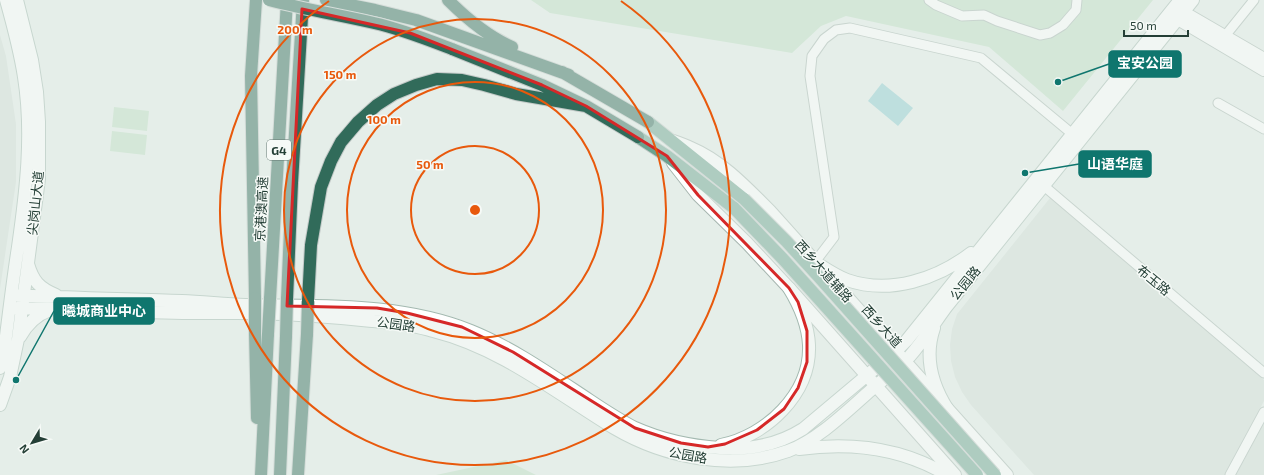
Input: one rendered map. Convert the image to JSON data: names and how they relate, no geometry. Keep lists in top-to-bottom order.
{
  "streets": {
    "highway": ["G4", "京港澳高速"],
    "main road": [
      "尖岗山大道",
      "西乡大道辅路",
      "公园路",
      "西乡大道"
    ],
    "street": ["布玉路"]
  },
  "crossings": [
    ["尖岗山大道", "公园路"],
    ["西乡大道辅路", "公园路"],
    ["西乡大道辅路", "西乡大道"],
    ["布玉路", "公园路"]
  ],
  "places": ["宝安公园", "山语华庭", "曦城商业中心"],
  "scale_bar": "50 m",
  "north": "bottom left",
  "rings": [
    "200 m",
    "150 m",
    "100 m",
    "50 m"
  ]
}
